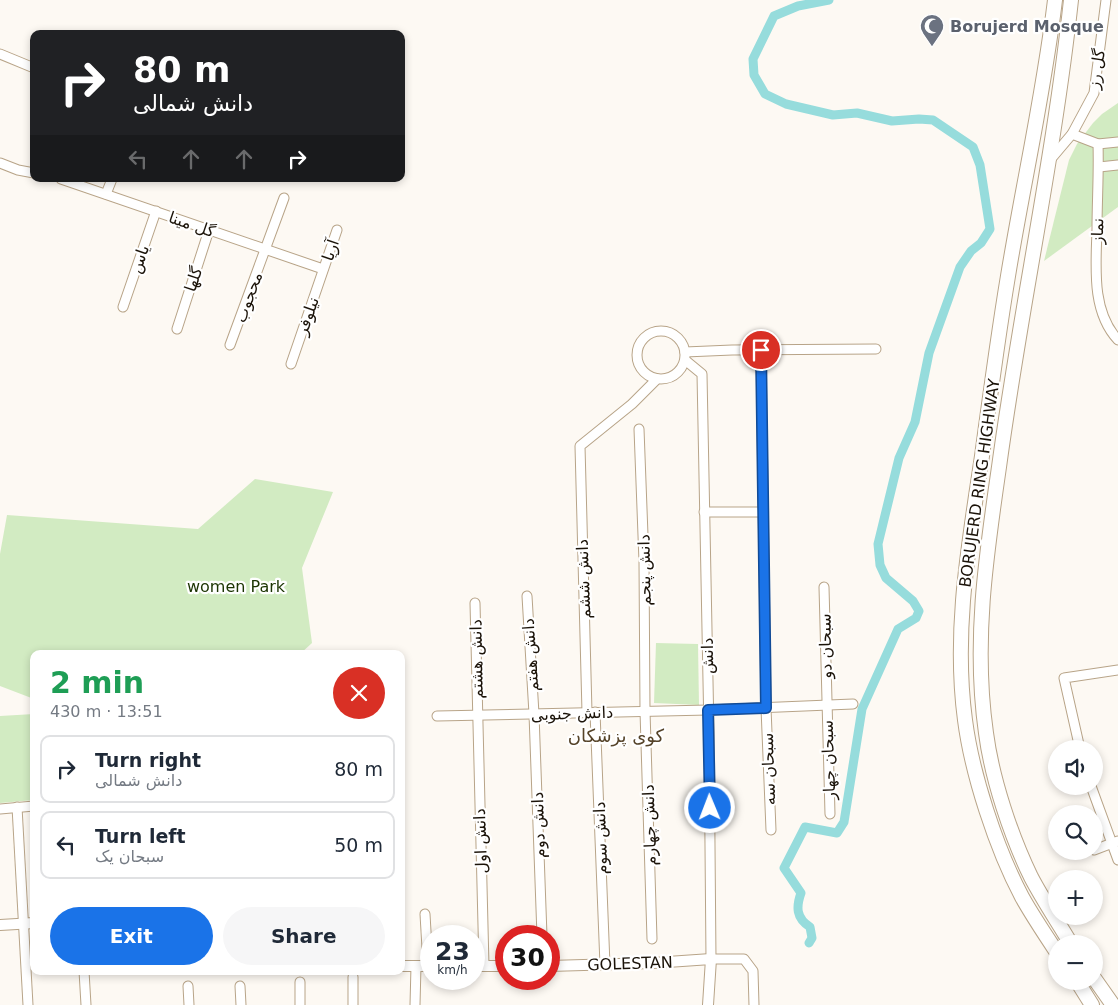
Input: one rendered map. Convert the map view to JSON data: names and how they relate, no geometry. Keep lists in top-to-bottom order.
{
  "streets": {
    "highway": ["BORUJERD RING HIGHWAY"],
    "street": [
      "گل رز",
      "گل مینا",
      "نماز",
      "آریا",
      "یاس",
      "گلها",
      "محجوب",
      "نیلوفر",
      "دانش پنجم",
      "دانش ششم",
      "سبحان دو",
      "دانش هفتم",
      "دانش",
      "دانش هشتم",
      "دانش جنوبی",
      "سبحان چهار",
      "سبحان سه",
      "دانش دوم",
      "دانش چهارم",
      "دانش سوم",
      "دانش اول",
      "GOLESTAN"
    ]
  },
  "crossings": [
    ["گل رز", "BORUJERD RING HIGHWAY"],
    ["گل مینا", "آریا"],
    ["گل مینا", "یاس"],
    ["گل مینا", "گلها"],
    ["گل مینا", "محجوب"],
    ["گل مینا", "نیلوفر"],
    ["آریا", "نیلوفر"],
    ["دانش پنجم", "دانش جنوبی"],
    ["دانش پنجم", "دانش چهارم"],
    ["دانش ششم", "دانش"],
    ["دانش ششم", "دانش جنوبی"],
    ["دانش ششم", "دانش سوم"],
    ["سبحان دو", "دانش جنوبی"],
    ["سبحان دو", "سبحان چهار"],
    ["دانش هفتم", "دانش جنوبی"],
    ["دانش هفتم", "دانش دوم"],
    ["دانش", "دانش جنوبی"],
    ["دانش", "GOLESTAN"],
    ["دانش هشتم", "دانش جنوبی"],
    ["دانش هشتم", "دانش اول"],
    ["دانش جنوبی", "سبحان چهار"],
    ["دانش جنوبی", "سبحان سه"],
    ["دانش جنوبی", "دانش دوم"],
    ["دانش جنوبی", "دانش چهارم"],
    ["دانش جنوبی", "دانش سوم"],
    ["دانش جنوبی", "دانش اول"],
    ["دانش سوم", "GOLESTAN"]
  ],
  "districts": ["کوی پزشکان"],
  "parks": ["women Park"],
  "places": {
    "mosque": ["Borujerd Mosque"]
  },
  "page": {
    "turn": ["80 m", "دانش شمالی"],
    "heading": ["2 min", "430 m · 13:51"],
    "list": [
      {
        "name": "Turn right",
        "note": "دانش شمالی",
        "value": "80 m"
      },
      {
        "name": "Turn left",
        "note": "سبحان یک",
        "value": "50 m"
      }
    ],
    "map_buttons": ["+", "−"],
    "buttons": ["Exit", "Share"],
    "speed": "23 km/h",
    "limit": "30"
  }
}
